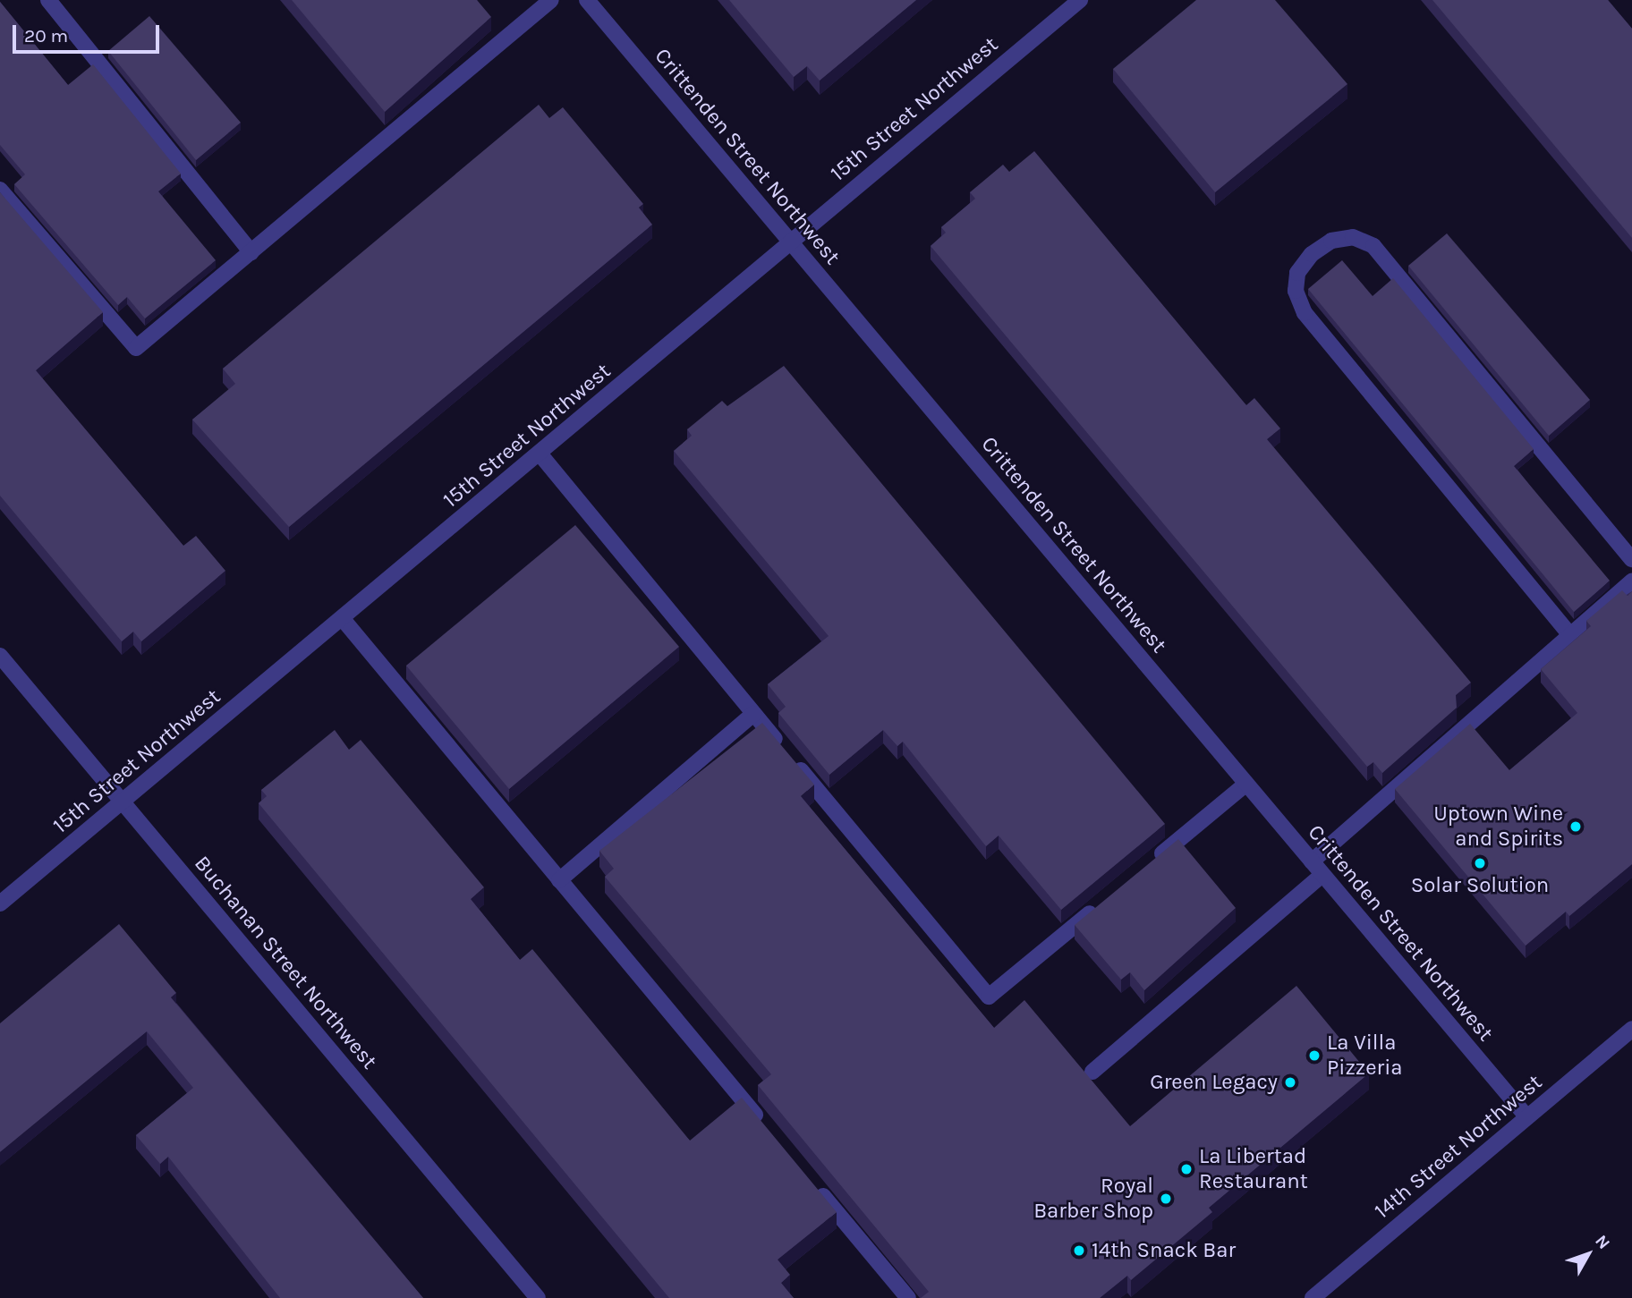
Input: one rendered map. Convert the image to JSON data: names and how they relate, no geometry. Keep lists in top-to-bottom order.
{
  "streets": {
    "street": [
      "15th Street Northwest",
      "Crittenden Street Northwest",
      "Buchanan Street Northwest",
      "14th Street Northwest"
    ]
  },
  "crossings": [
    ["15th Street Northwest", "Crittenden Street Northwest"],
    ["15th Street Northwest", "Buchanan Street Northwest"],
    ["Crittenden Street Northwest", "14th Street Northwest"]
  ],
  "places": [
    "Uptown Wine and Spirits",
    "Solar Solution",
    "La Villa Pizzeria",
    "Green Legacy",
    "La Libertad Restaurant",
    "Royal Barber Shop",
    "14th Snack Bar"
  ],
  "scale_bar": "20 m",
  "north": "top right"
}
